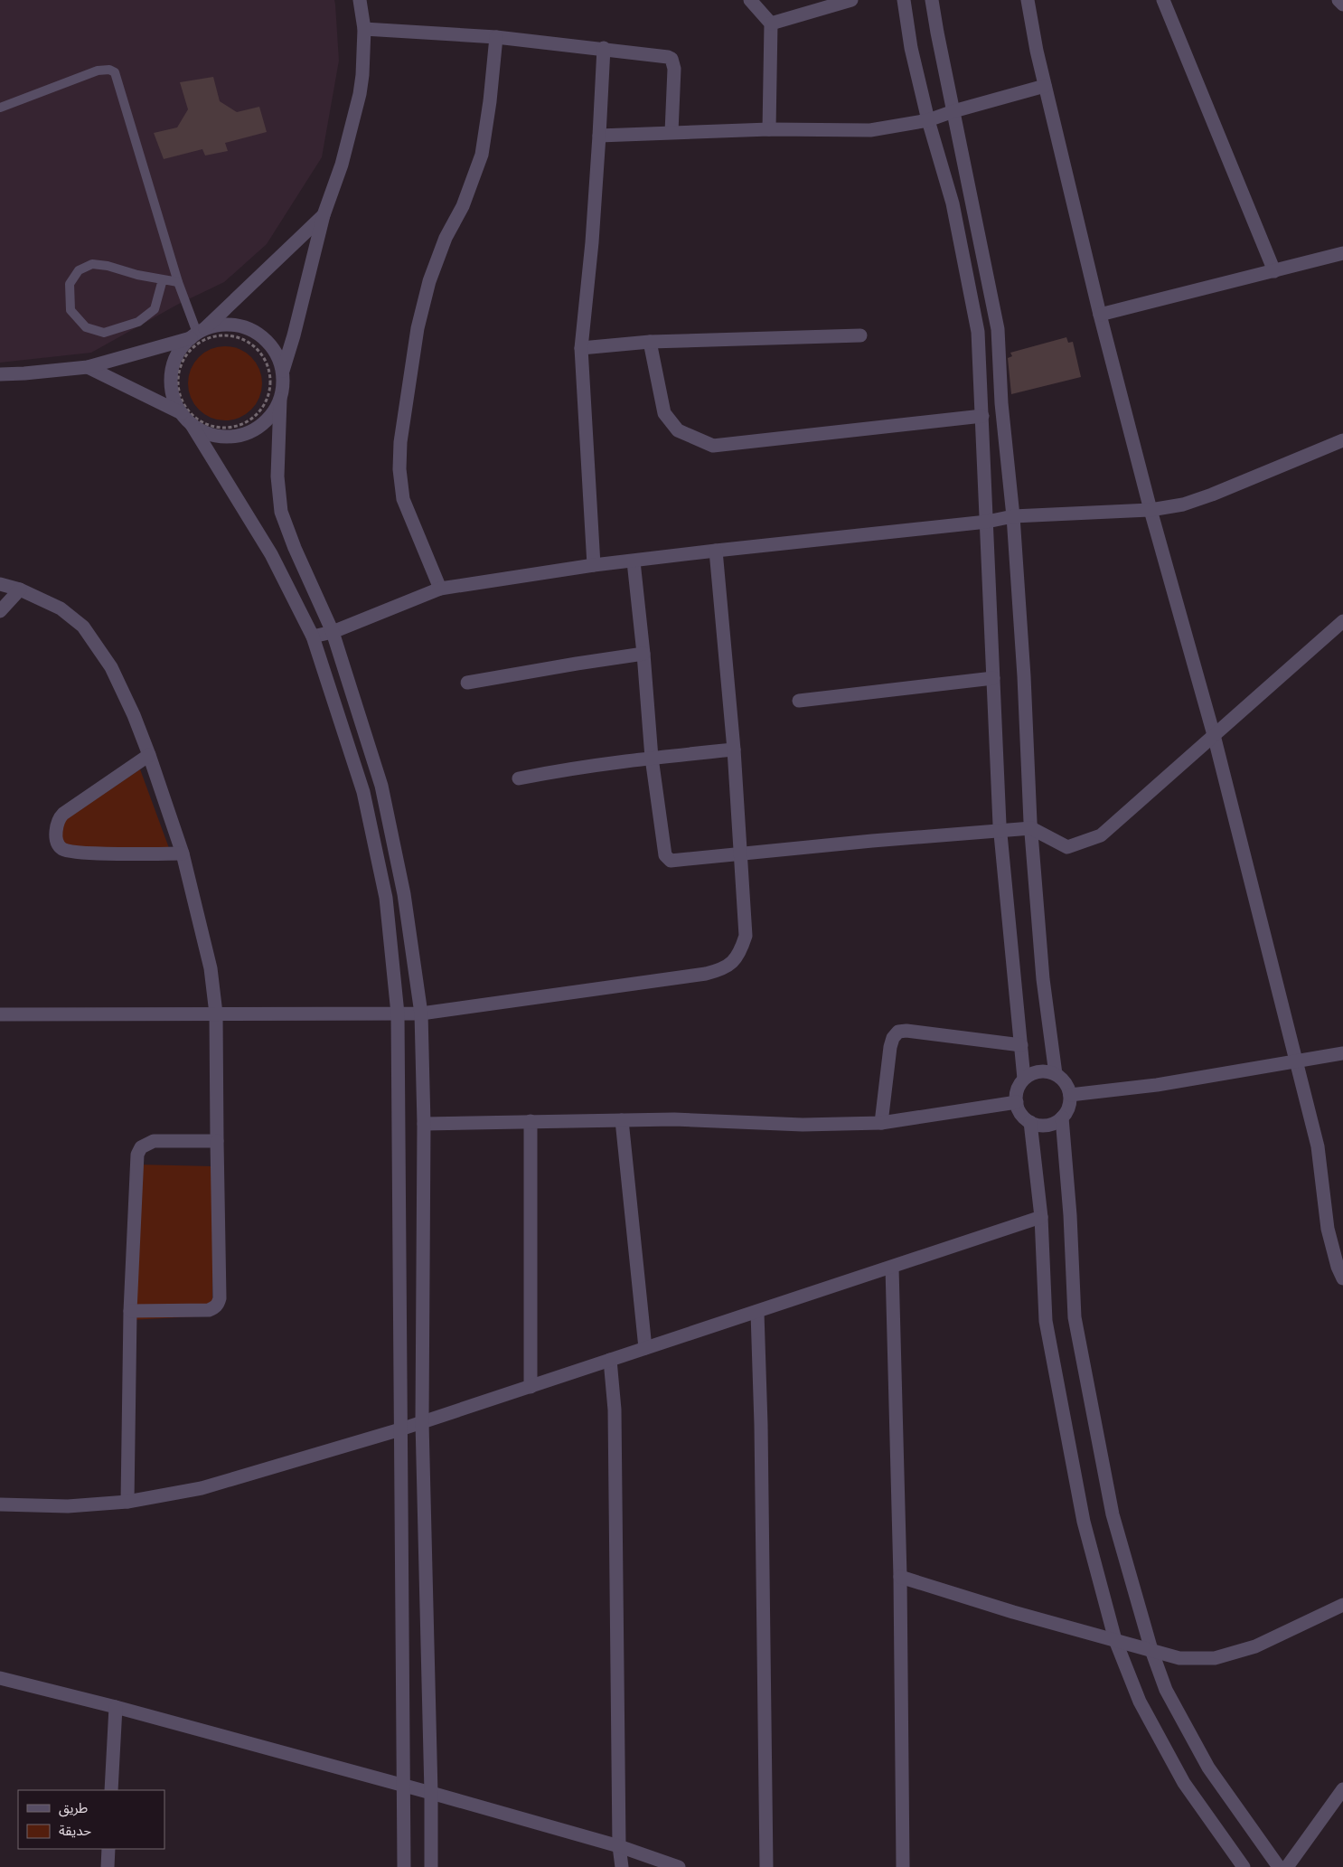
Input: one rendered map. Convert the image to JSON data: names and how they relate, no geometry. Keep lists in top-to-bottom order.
{
  "legend": ["طريق", "حديقة"]
}
